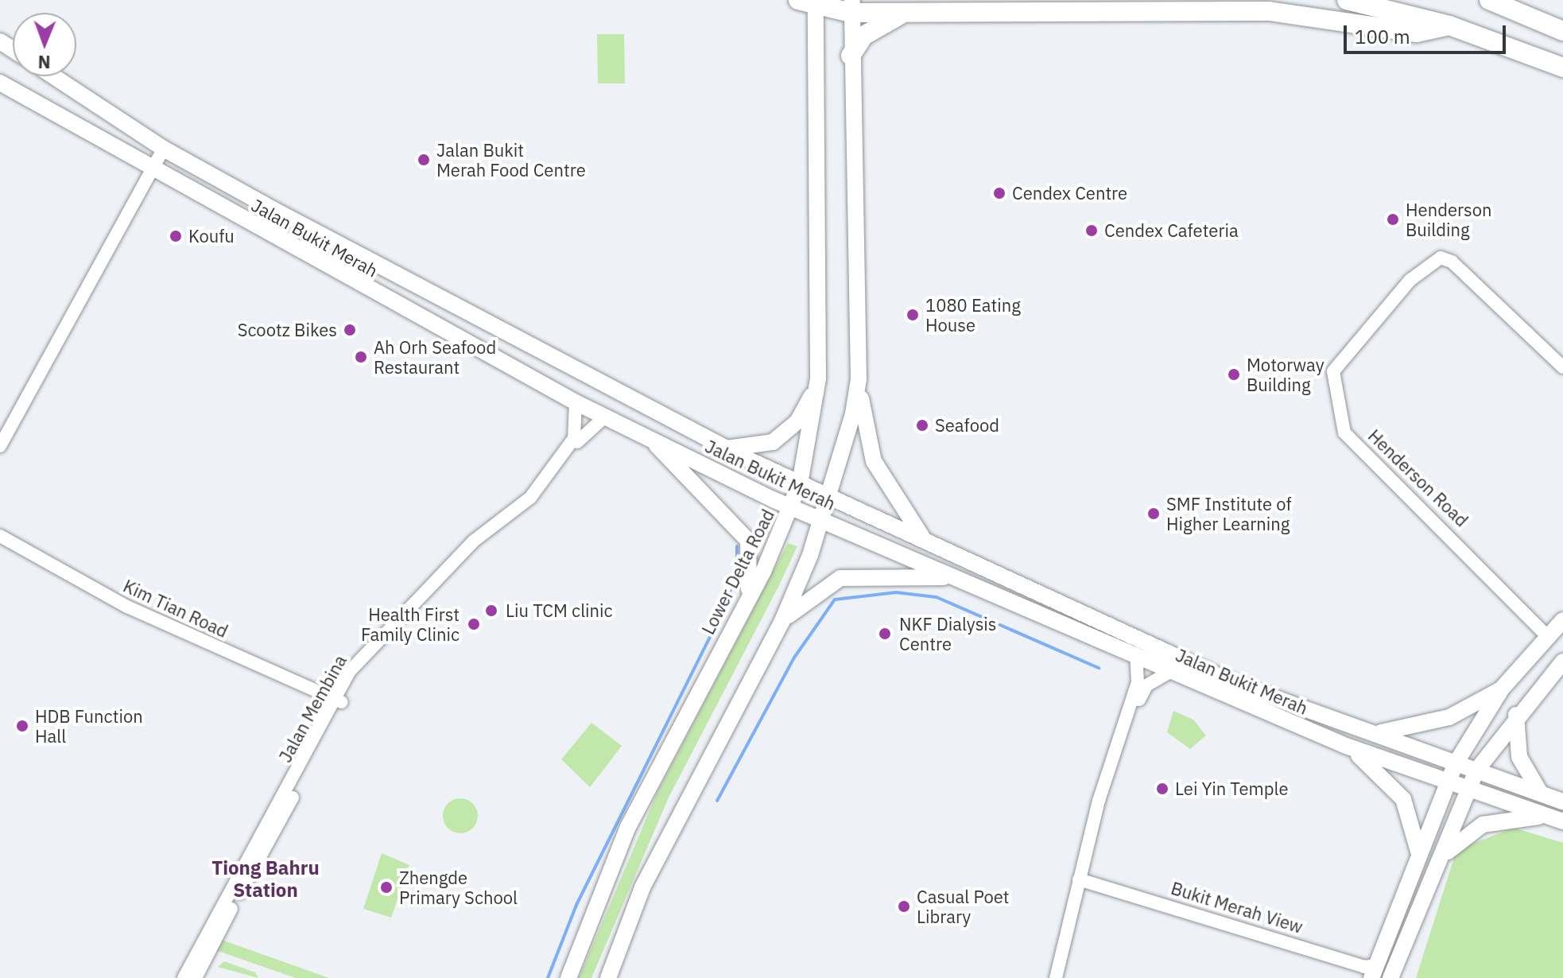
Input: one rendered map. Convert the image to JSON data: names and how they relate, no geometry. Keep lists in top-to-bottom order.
{
  "streets": {
    "main road": ["Jalan Bukit Merah", "Lower Delta Road"],
    "street": [
      "Henderson Road",
      "Kim Tian Road",
      "Jalan Membina",
      "Bukit Merah View"
    ]
  },
  "crossings": [
    ["Jalan Bukit Merah", "Lower Delta Road"],
    ["Jalan Bukit Merah", "Jalan Membina"],
    ["Kim Tian Road", "Jalan Membina"]
  ],
  "districts": ["Tiong Bahru Station"],
  "places": [
    "Jalan Bukit Merah Food Centre",
    "Cendex Centre",
    "Henderson Building",
    "Cendex Cafeteria",
    "Koufu",
    "1080 Eating House",
    "Scootz Bikes",
    "Ah Orh Seafood Restaurant",
    "Motorway Building",
    "Seafood",
    "SMF Institute of Higher Learning",
    "Liu TCM clinic",
    "Health First Family Clinic",
    "NKF Dialysis Centre",
    "HDB Function Hall",
    "Lei Yin Temple",
    "Zhengde Primary School",
    "Casual Poet Library"
  ],
  "scale_bar": "100 m",
  "north": "bottom"
}
